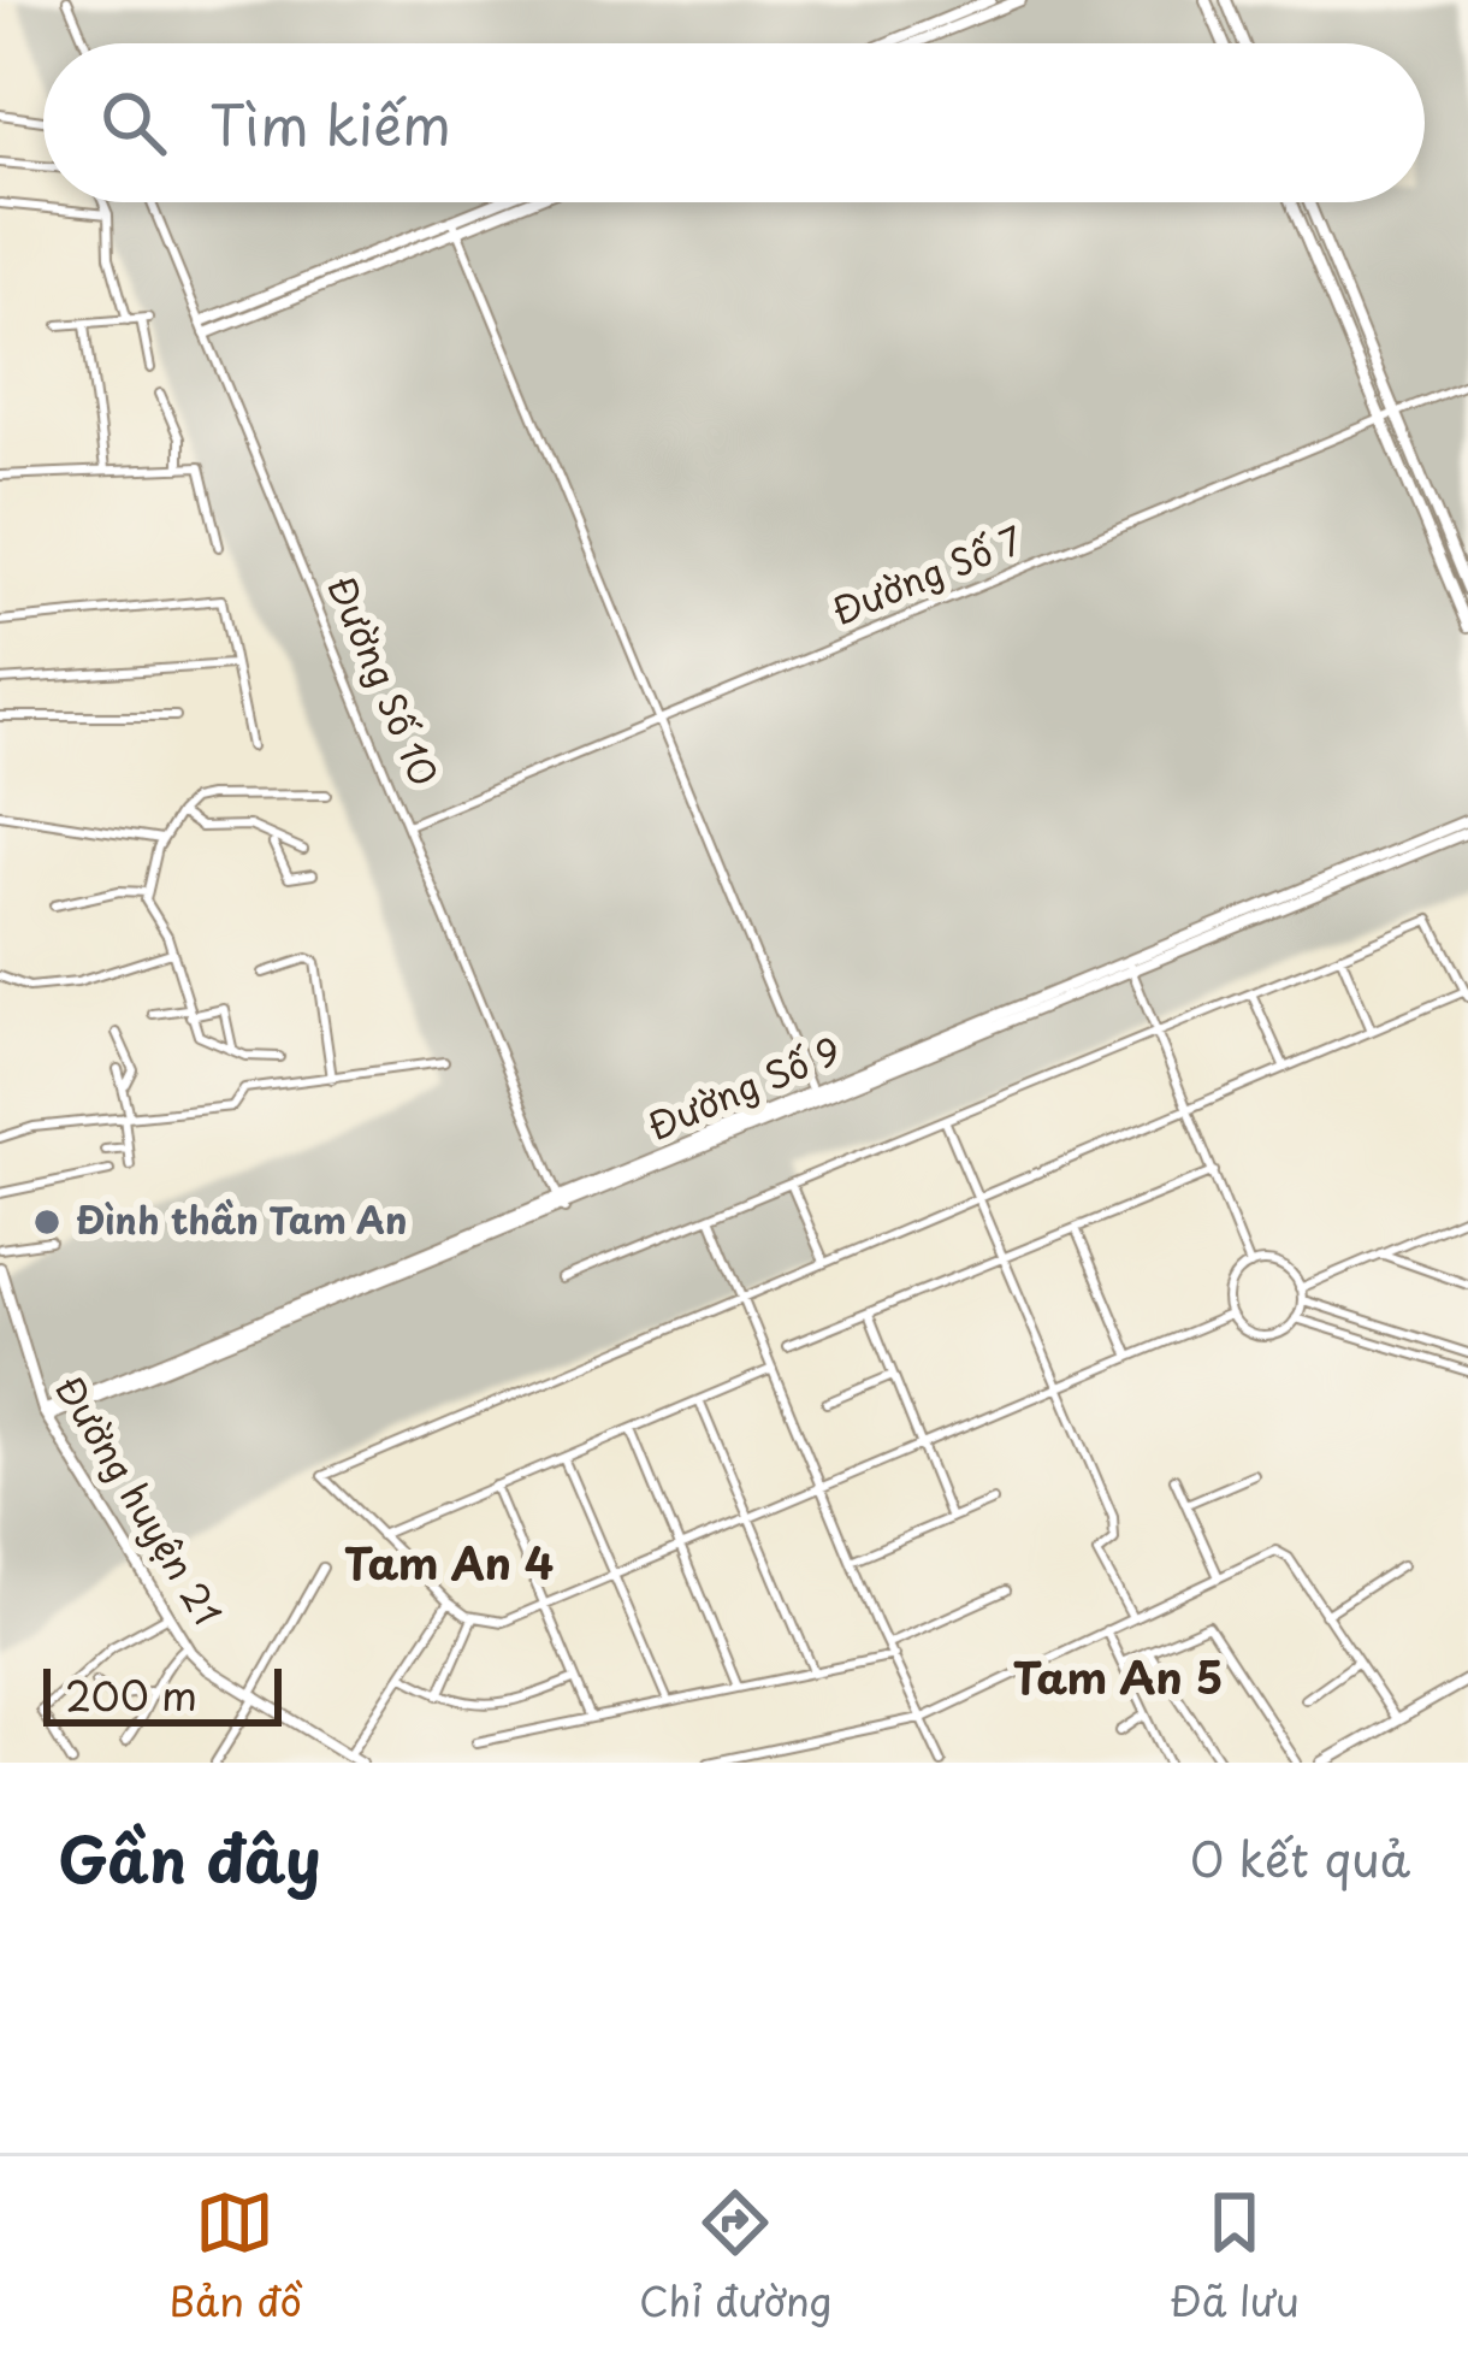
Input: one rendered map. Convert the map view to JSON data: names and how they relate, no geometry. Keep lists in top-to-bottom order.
{
  "streets": {
    "street": [
      "Đường Số 7",
      "Đường Số 10",
      "Đường Số 9",
      "Đường huyện 21"
    ]
  },
  "crossings": [
    ["Đường Số 7", "Đường Số 10"],
    ["Đường Số 10", "Đường Số 9"],
    ["Đường Số 9", "Đường huyện 21"]
  ],
  "districts": ["Tam An 4", "Tam An 5"],
  "places": ["Đình thần Tam An"],
  "scale_bar": "200 m",
  "page": {
    "search": "Tìm kiếm",
    "scale": "200 m",
    "heading": ["Gần đây", "0 kết quả"],
    "nav": ["Bản đồ", "Chỉ đường", "Đã lưu"]
  }
}
